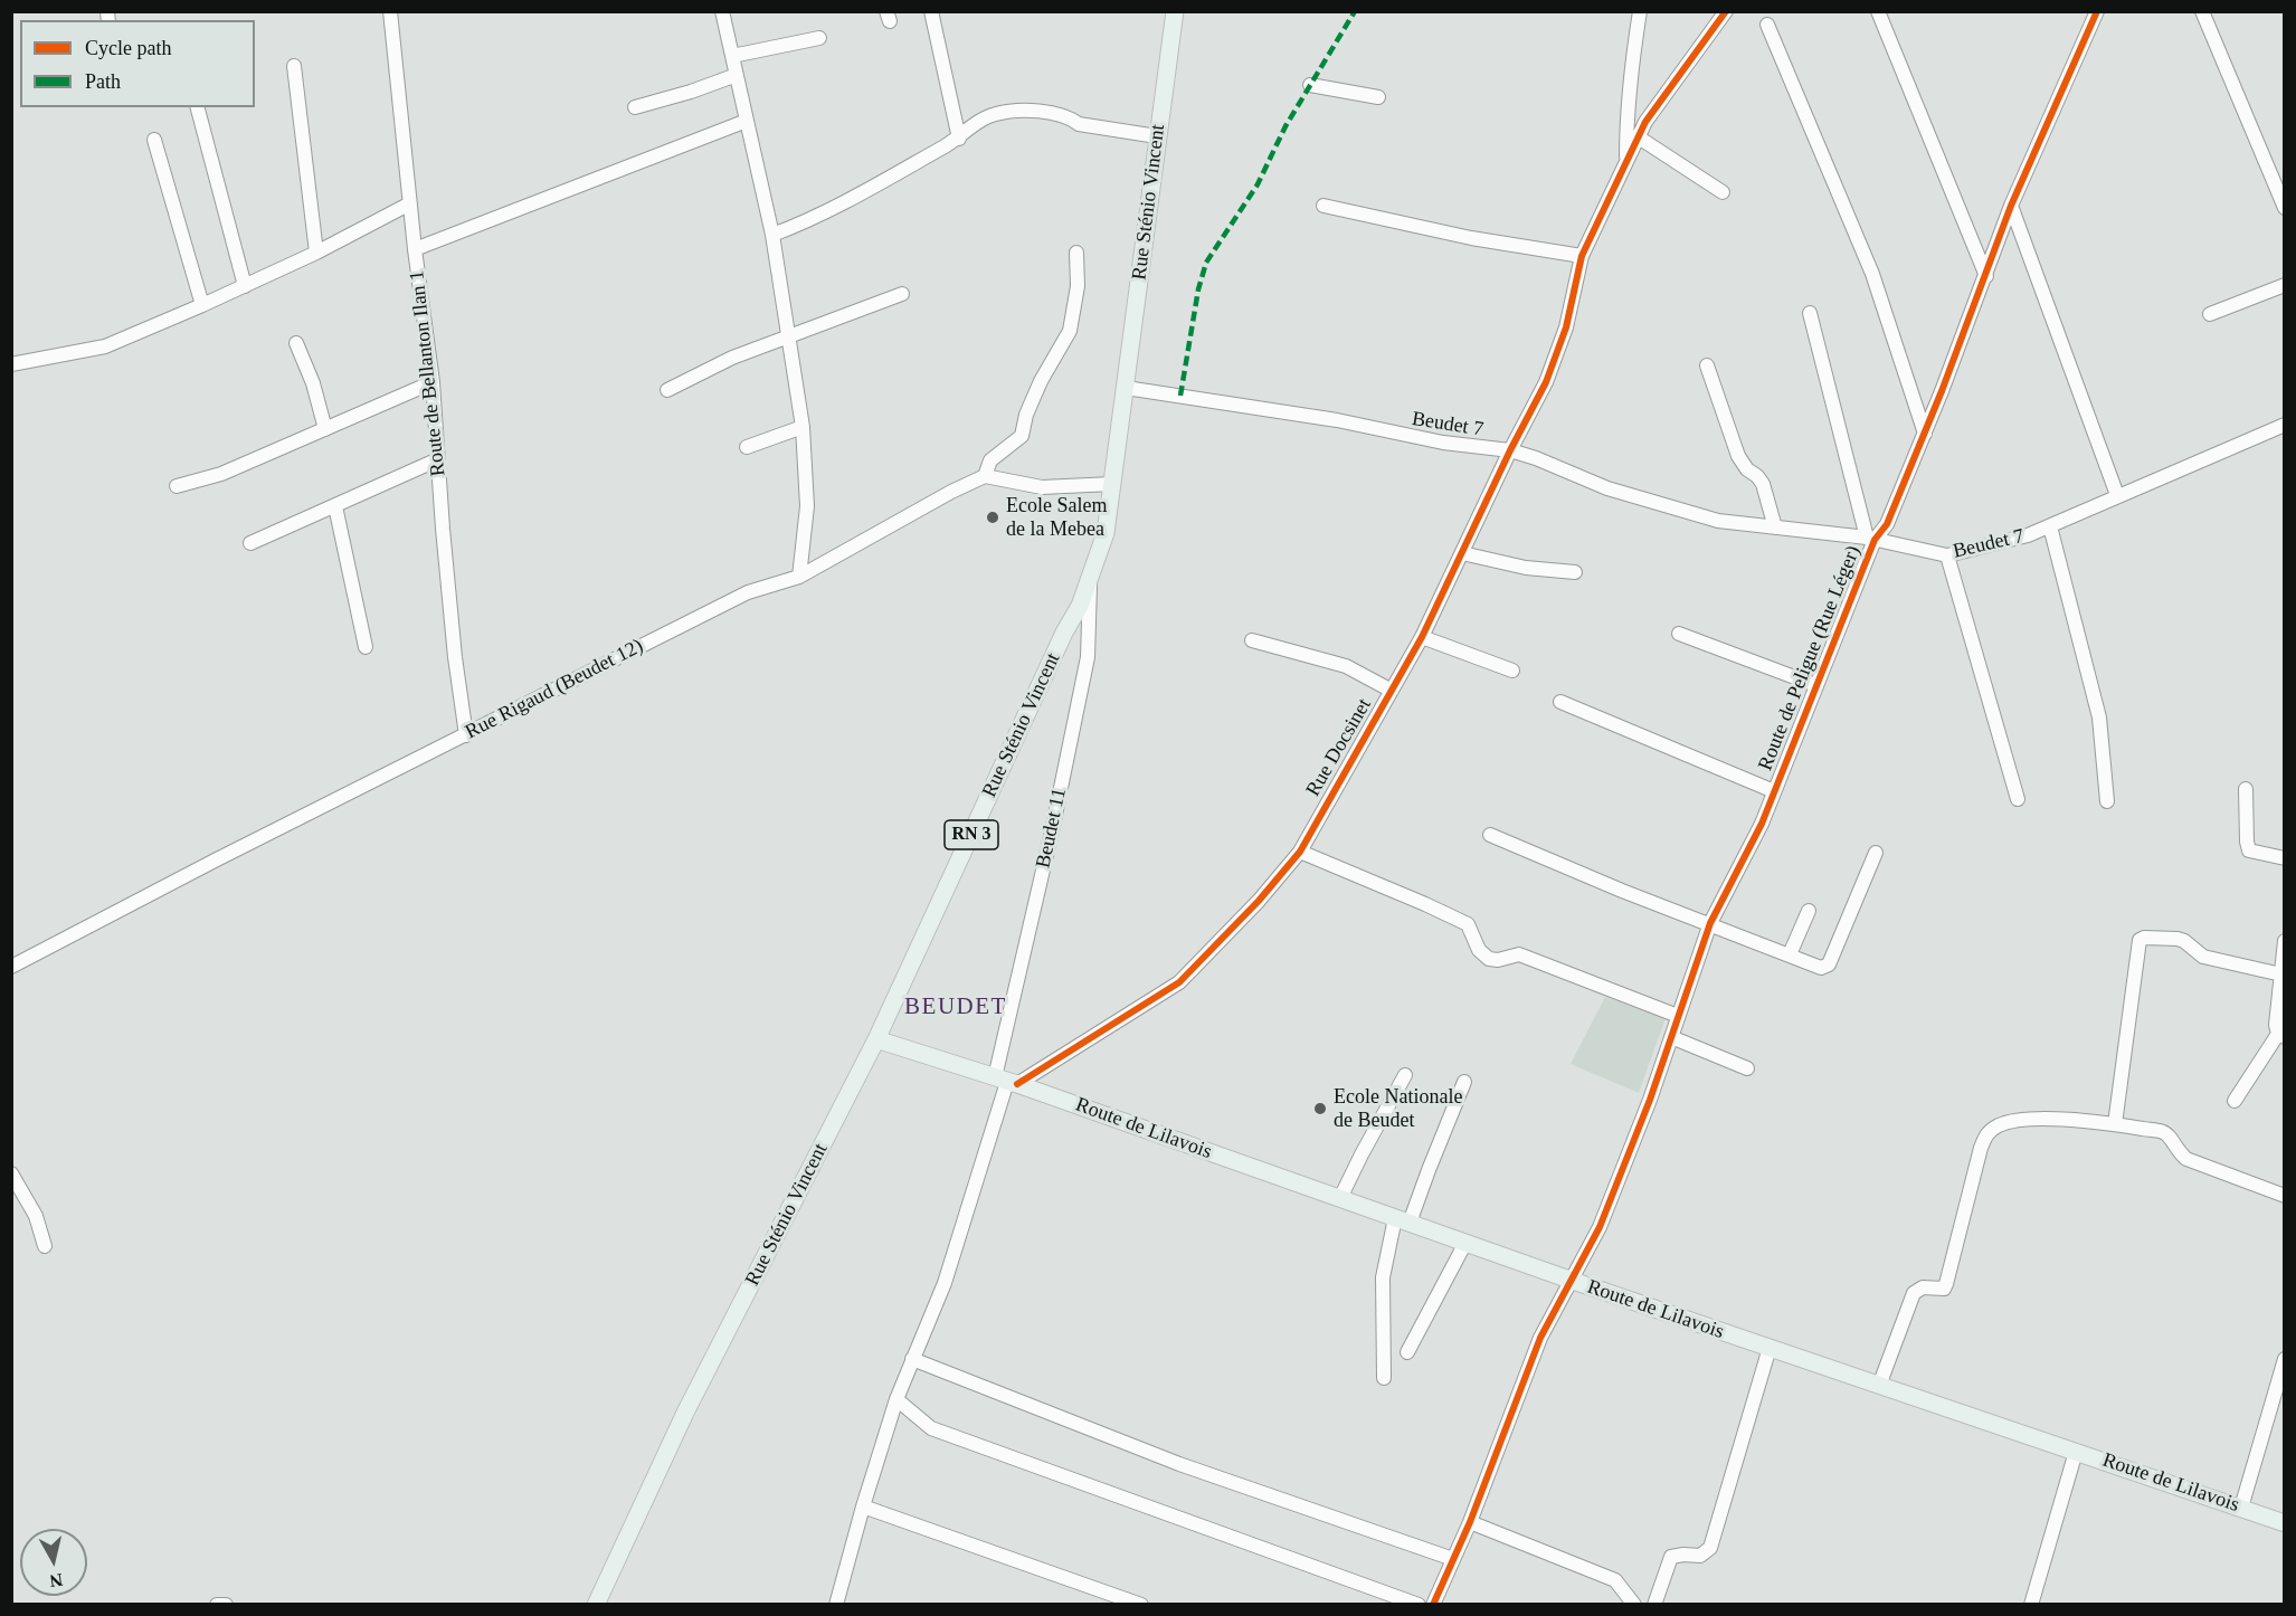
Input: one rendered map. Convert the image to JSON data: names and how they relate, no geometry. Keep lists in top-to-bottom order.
{
  "streets": {
    "main road": ["Rue Sténio Vincent", "RN 3", "Route de Lilavois"],
    "street": [
      "Route de Bellanton Ilan 1",
      "Beudet 7",
      "Route de Peligue (Rue Léger)",
      "Rue Rigaud (Beudet 12)",
      "Rue Docsinet",
      "Beudet 11"
    ]
  },
  "crossings": [
    ["Rue Sténio Vincent", "Beudet 7"],
    ["Rue Sténio Vincent", "Beudet 11"],
    ["Rue Sténio Vincent", "Route de Lilavois"],
    ["Route de Bellanton Ilan 1", "Rue Rigaud (Beudet 12)"],
    ["Beudet 7", "Route de Peligue (Rue Léger)"],
    ["Beudet 7", "Rue Docsinet"],
    ["Route de Peligue (Rue Léger)", "Route de Lilavois"],
    ["Rue Docsinet", "Beudet 11"],
    ["Rue Docsinet", "Route de Lilavois"],
    ["Beudet 11", "Route de Lilavois"]
  ],
  "districts": ["BEUDET"],
  "places": ["Ecole Salem de la Mebea", "Ecole Nationale de Beudet"],
  "legend": ["Cycle path", "Path"],
  "north": "bottom"
}
